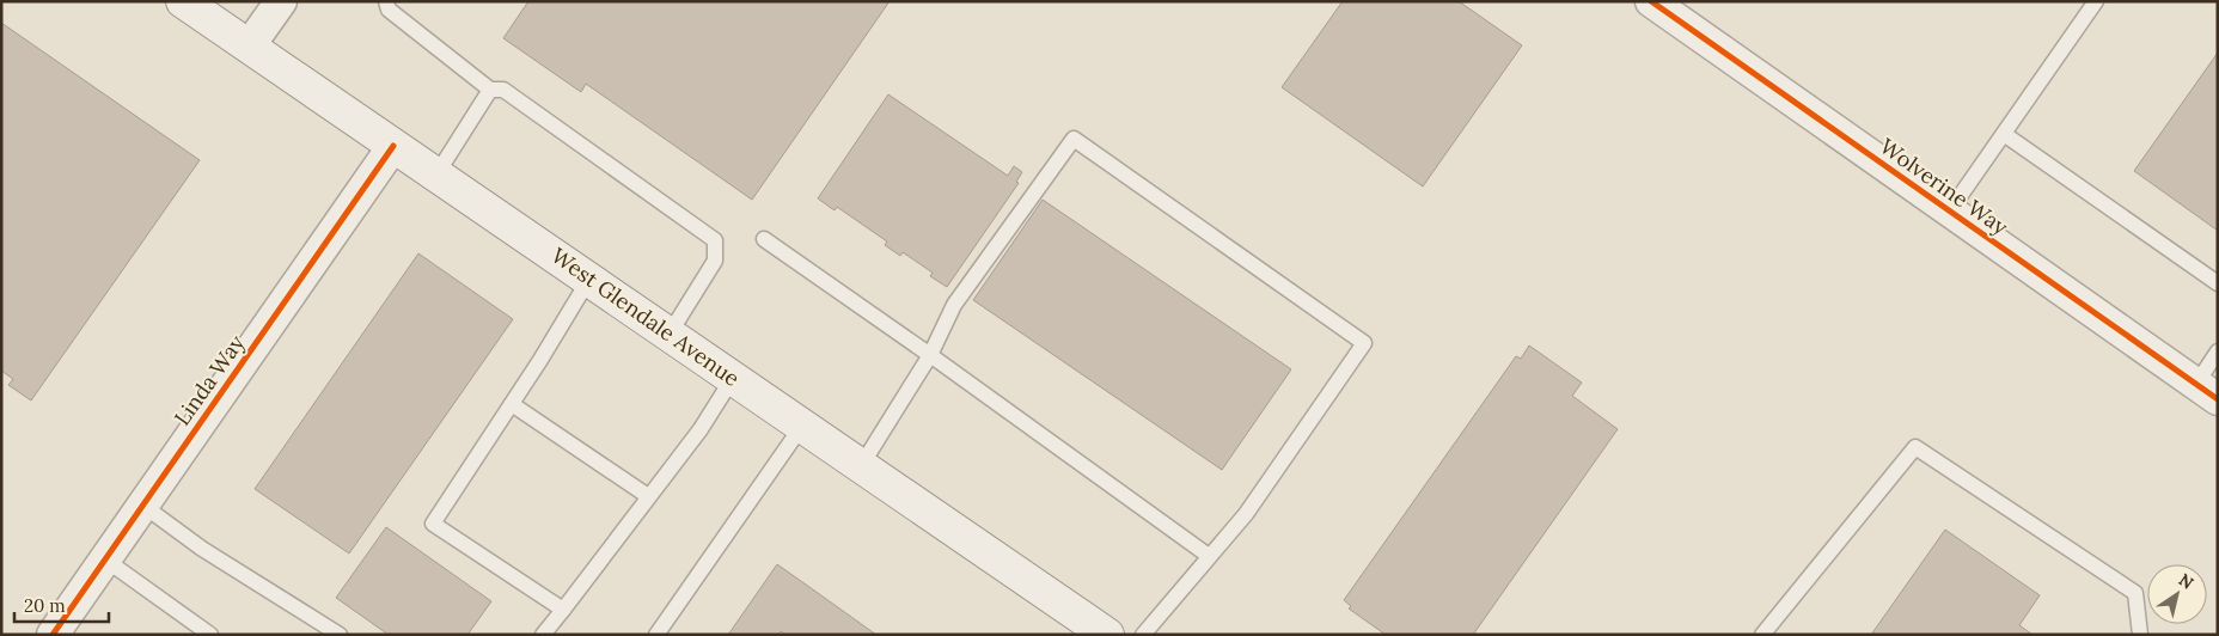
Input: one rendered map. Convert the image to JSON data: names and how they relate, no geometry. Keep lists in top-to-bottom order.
{
  "streets": {
    "main road": ["West Glendale Avenue"],
    "street": ["Wolverine Way", "Linda Way"]
  },
  "crossings": [
    ["West Glendale Avenue", "Linda Way"]
  ],
  "scale_bar": "20 m",
  "north": "top right"
}
